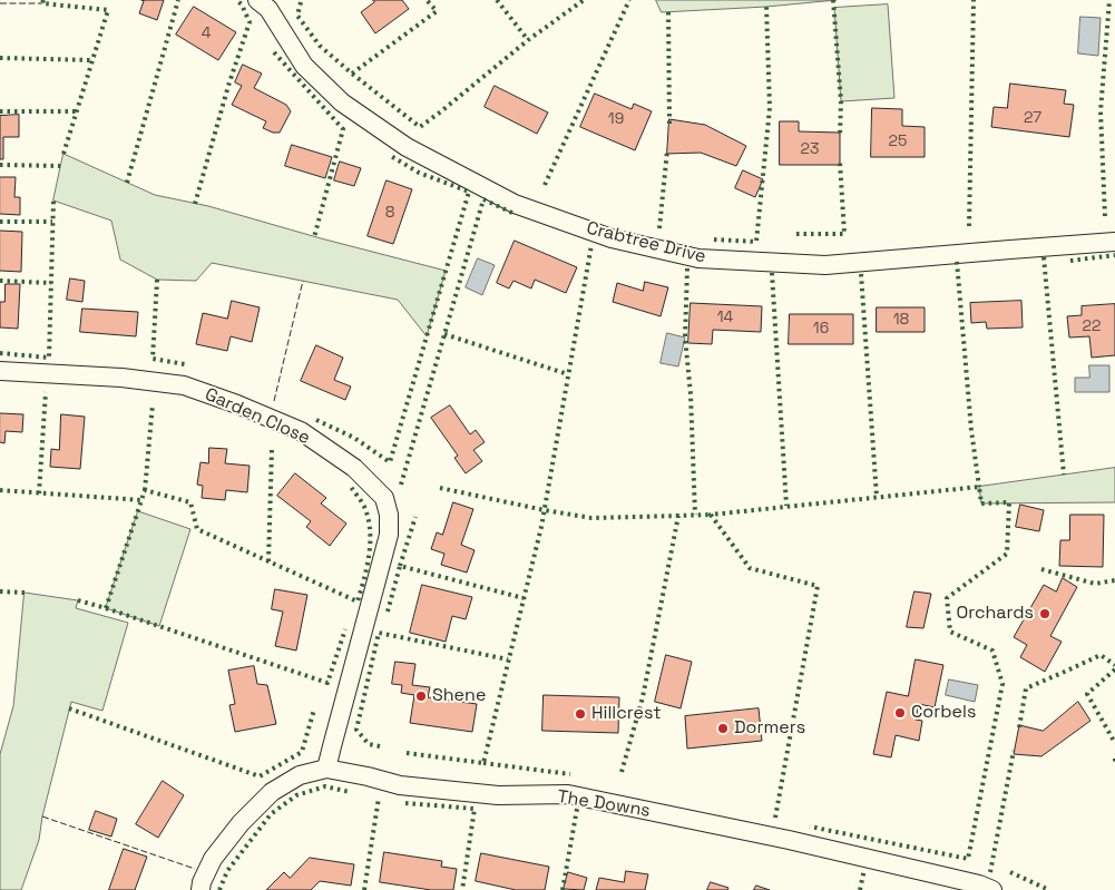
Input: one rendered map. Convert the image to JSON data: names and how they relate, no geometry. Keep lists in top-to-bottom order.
{
  "streets": {
    "street": ["Crabtree Drive", "Garden Close", "The Downs"]
  },
  "crossings": [
    ["Garden Close", "The Downs"]
  ],
  "places": [
    "Orchards",
    "Shene",
    "Corbels",
    "Hillcrest",
    "Dormers"
  ],
  "house_numbers": [
    "4",
    "27",
    "19",
    "25",
    "23",
    "8",
    "14",
    "18",
    "22",
    "16"
  ]
}
